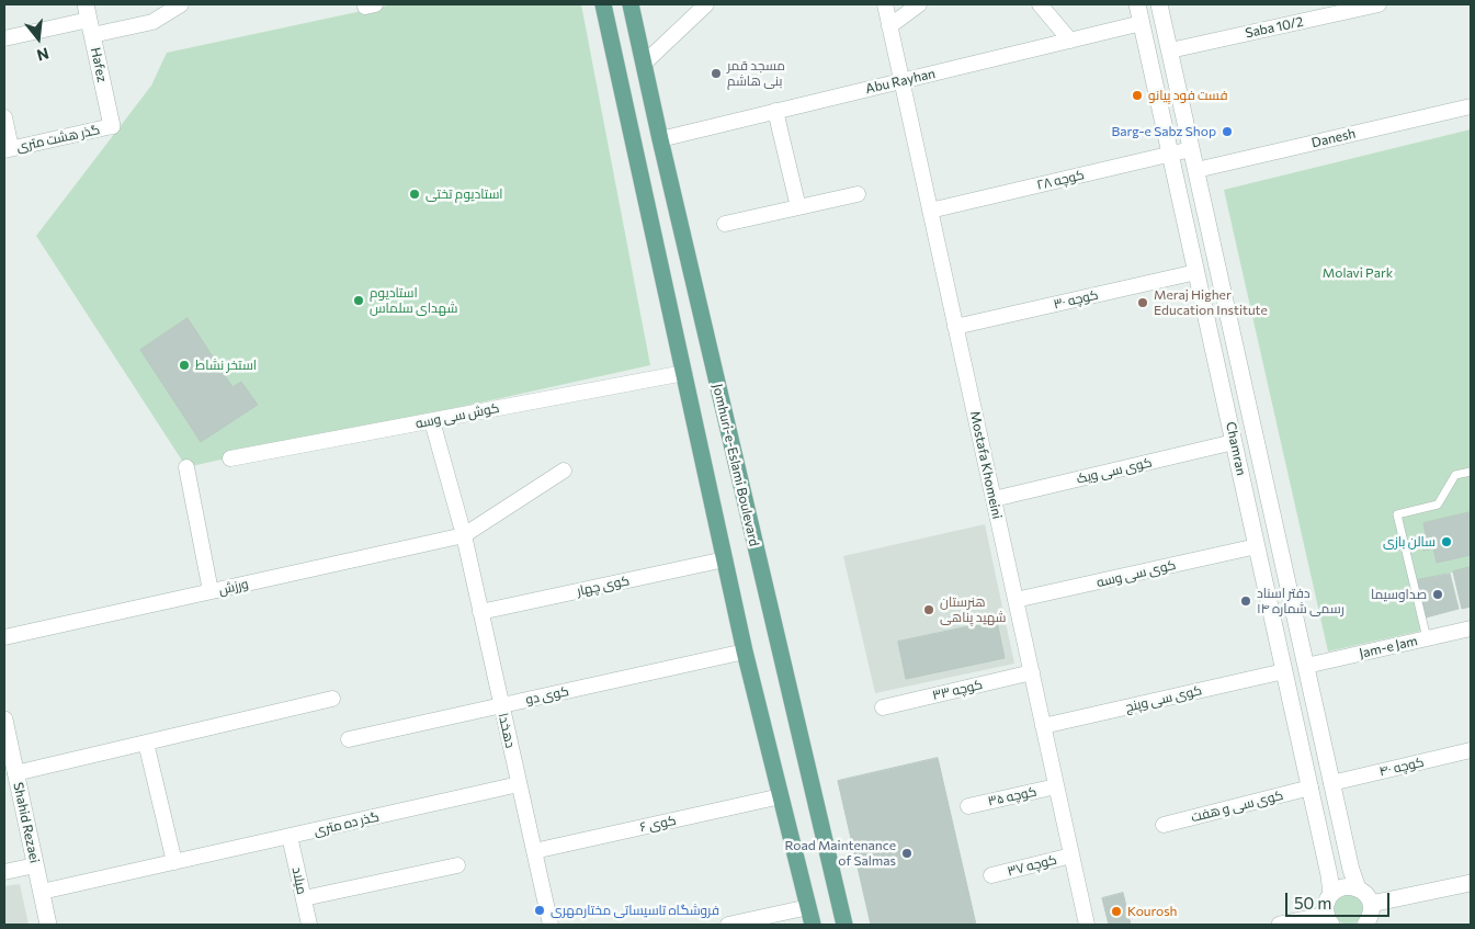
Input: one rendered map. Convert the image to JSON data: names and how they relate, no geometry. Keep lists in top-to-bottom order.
{
  "streets": {
    "main road": ["Jomhuri-e-Eslami Boulevard"],
    "street": [
      "Saba 10/2",
      "Hafez",
      "Abu Rayhan",
      "گذر هشت متری",
      "Danesh",
      "کوچه ۲۸",
      "کوچه ۳۰",
      "کوش سی وسه",
      "Chamran",
      "Mostafa Khomeini",
      "کوی سی ویک",
      "کوی سی وسه",
      "کوی چهار",
      "ورزش",
      "Jam-e Jam",
      "کوچه ۳۳",
      "کوی دو",
      "کوی سی وپنج",
      "دهخدا",
      "کوچه ۴۰",
      "کوچه ۳۵",
      "کوی سی و هفت",
      "Shahid Rezaei",
      "گذر ده متری",
      "کوی ۶",
      "کوچه ۳۷",
      "میلاد"
    ]
  },
  "crossings": [
    ["Saba 10/2", "Chamran"],
    ["Hafez", "گذر هشت متری"],
    ["Abu Rayhan", "Chamran"],
    ["Abu Rayhan", "Jomhuri-e-Eslami Boulevard"],
    ["Abu Rayhan", "Mostafa Khomeini"],
    ["Danesh", "Chamran"],
    ["کوچه ۲۸", "Chamran"],
    ["کوچه ۲۸", "Mostafa Khomeini"],
    ["کوچه ۳۰", "Chamran"],
    ["کوچه ۳۰", "Mostafa Khomeini"],
    ["Chamran", "کوی سی ویک"],
    ["Chamran", "کوی سی وسه"],
    ["Chamran", "Jam-e Jam"],
    ["Chamran", "کوی سی وپنج"],
    ["Chamran", "کوچه ۴۰"],
    ["Chamran", "کوی سی و هفت"],
    ["Mostafa Khomeini", "کوی سی ویک"],
    ["Mostafa Khomeini", "کوی سی وسه"],
    ["Mostafa Khomeini", "کوچه ۳۳"],
    ["Mostafa Khomeini", "کوی سی وپنج"],
    ["Mostafa Khomeini", "کوچه ۳۵"],
    ["Mostafa Khomeini", "کوچه ۳۷"],
    ["کوی چهار", "دهخدا"],
    ["ورزش", "دهخدا"],
    ["کوی دو", "دهخدا"],
    ["دهخدا", "گذر ده متری"],
    ["دهخدا", "کوی ۶"],
    ["Shahid Rezaei", "گذر ده متری"],
    ["گذر ده متری", "میلاد"]
  ],
  "parks": ["Molavi Park"],
  "places": [
    "مسجد قمر بنی هاشم",
    "فست فود پیانو",
    "Barg-e Sabz Shop",
    "استادیوم تختی",
    "استادیوم شهدای سلماس",
    "Meraj Higher Education Institute",
    "استخر نشاط",
    "سالن بازی",
    "صداوسیما",
    "دفتر اسناد رسمی شماره ۱۴",
    "هنرستان شهید پناهی",
    "Road Maintenance of Salmas",
    "فروشگاه تاسیساتی مختارمهری",
    "Kourosh"
  ],
  "scale_bar": "50 m",
  "north": "bottom"
}
